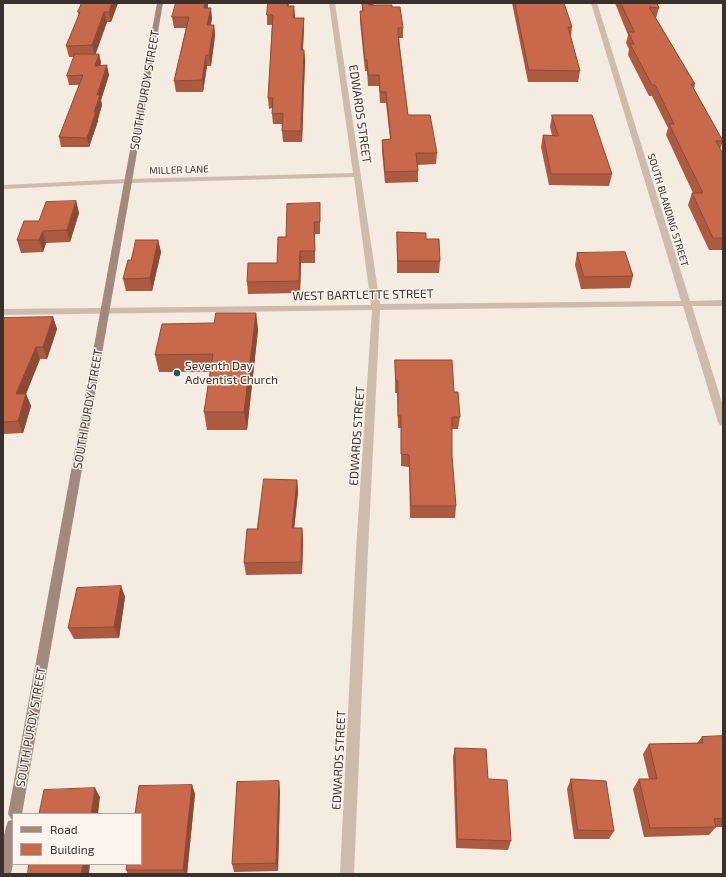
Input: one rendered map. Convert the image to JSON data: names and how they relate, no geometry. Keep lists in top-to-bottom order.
{
  "streets": {
    "street": [
      "SOUTH PURDY STREET",
      "EDWARDS STREET",
      "MILLER LANE",
      "SOUTH BLANDING STREET",
      "WEST BARTLETTE STREET"
    ]
  },
  "crossings": [
    ["SOUTH PURDY STREET", "MILLER LANE"],
    ["SOUTH PURDY STREET", "WEST BARTLETTE STREET"],
    ["EDWARDS STREET", "MILLER LANE"],
    ["EDWARDS STREET", "WEST BARTLETTE STREET"],
    ["SOUTH BLANDING STREET", "WEST BARTLETTE STREET"]
  ],
  "places": ["Seventh Day Adventist Church"],
  "legend": ["Road", "Building"]
}
